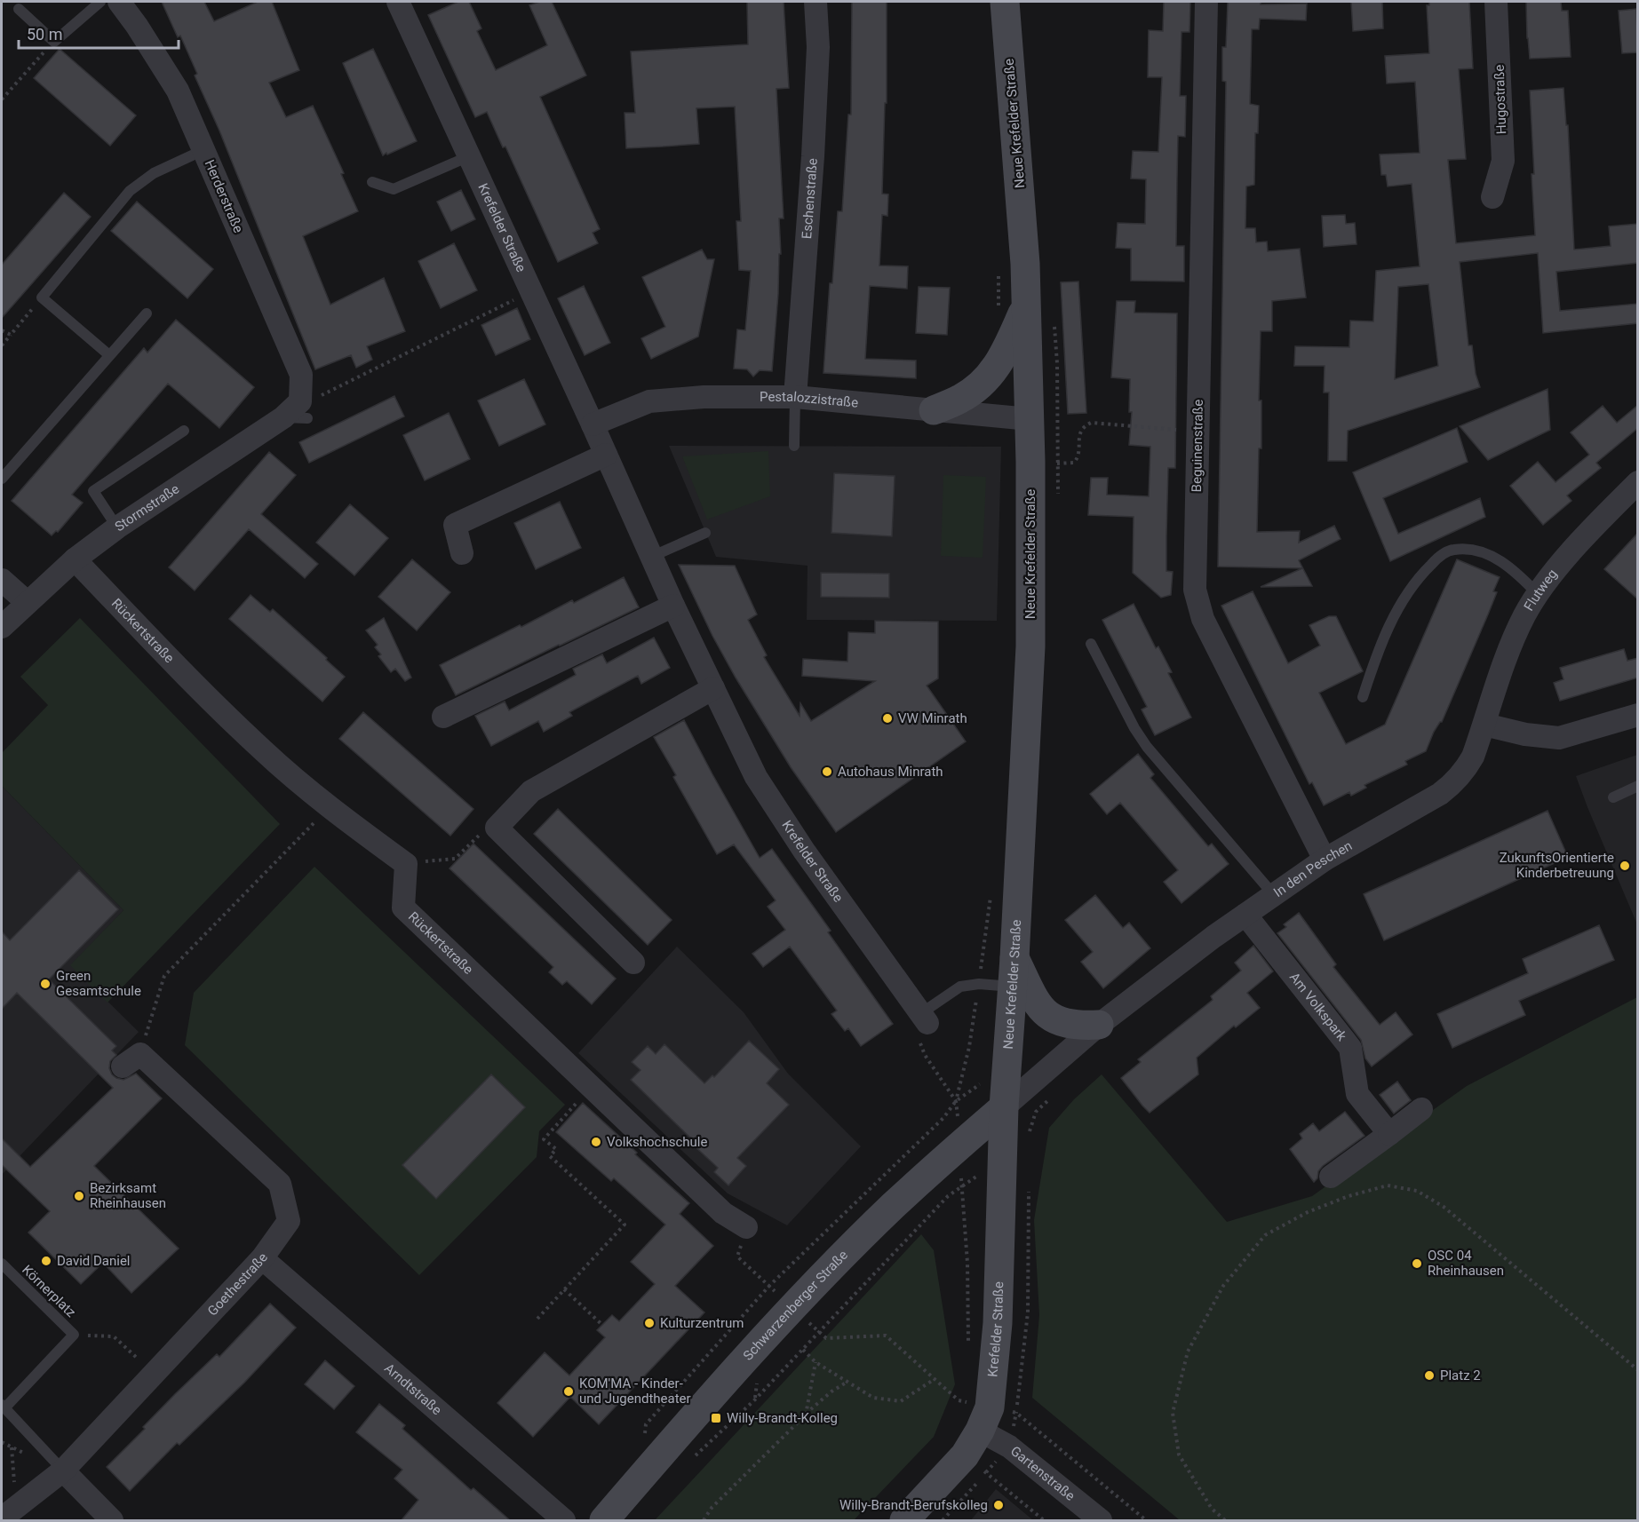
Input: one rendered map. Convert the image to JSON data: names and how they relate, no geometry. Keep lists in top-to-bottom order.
{
  "streets": {
    "main road": ["Neue Krefelder Straße", "Krefelder Straße", "Schwarzenberger Straße"],
    "street": [
      "Hugostraße",
      "Herderstraße",
      "Eschenstraße",
      "Pestalozzistraße",
      "Beguinenstraße",
      "Stormstraße",
      "Flutweg",
      "Rückertstraße",
      "In den Peschen",
      "Am Volkspark",
      "Goethestraße",
      "Arndtstraße",
      "Gartenstraße"
    ],
    "lane": ["Körnerplatz"]
  },
  "crossings": [
    ["Neue Krefelder Straße", "Krefelder Straße"],
    ["Neue Krefelder Straße", "Pestalozzistraße"],
    ["Neue Krefelder Straße", "In den Peschen"],
    ["Neue Krefelder Straße", "Schwarzenberger Straße"],
    ["Herderstraße", "Stormstraße"],
    ["Eschenstraße", "Pestalozzistraße"],
    ["Krefelder Straße", "Pestalozzistraße"],
    ["Krefelder Straße", "In den Peschen"],
    ["Krefelder Straße", "Schwarzenberger Straße"],
    ["Krefelder Straße", "Gartenstraße"],
    ["Beguinenstraße", "In den Peschen"],
    ["Stormstraße", "Rückertstraße"],
    ["Flutweg", "In den Peschen"],
    ["In den Peschen", "Am Volkspark"],
    ["In den Peschen", "Schwarzenberger Straße"],
    ["Goethestraße", "Körnerplatz"],
    ["Goethestraße", "Arndtstraße"]
  ],
  "places": {
    "other": [
      "VW Minrath",
      "Autohaus Minrath",
      "ZukunftsOrientierte Kinderbetreuung",
      "Green Gesamtschule",
      "Volkshochschule",
      "Bezirksamt Rheinhausen",
      "David Daniel",
      "OSC 04 Rheinhausen",
      "Kulturzentrum",
      "Platz 2",
      "KOM'MA - Kinder- und Jugendtheater",
      "Willy-Brandt-Berufskolleg"
    ],
    "transit": ["Willy-Brandt-Kolleg"]
  },
  "scale_bar": "50 m"
}
